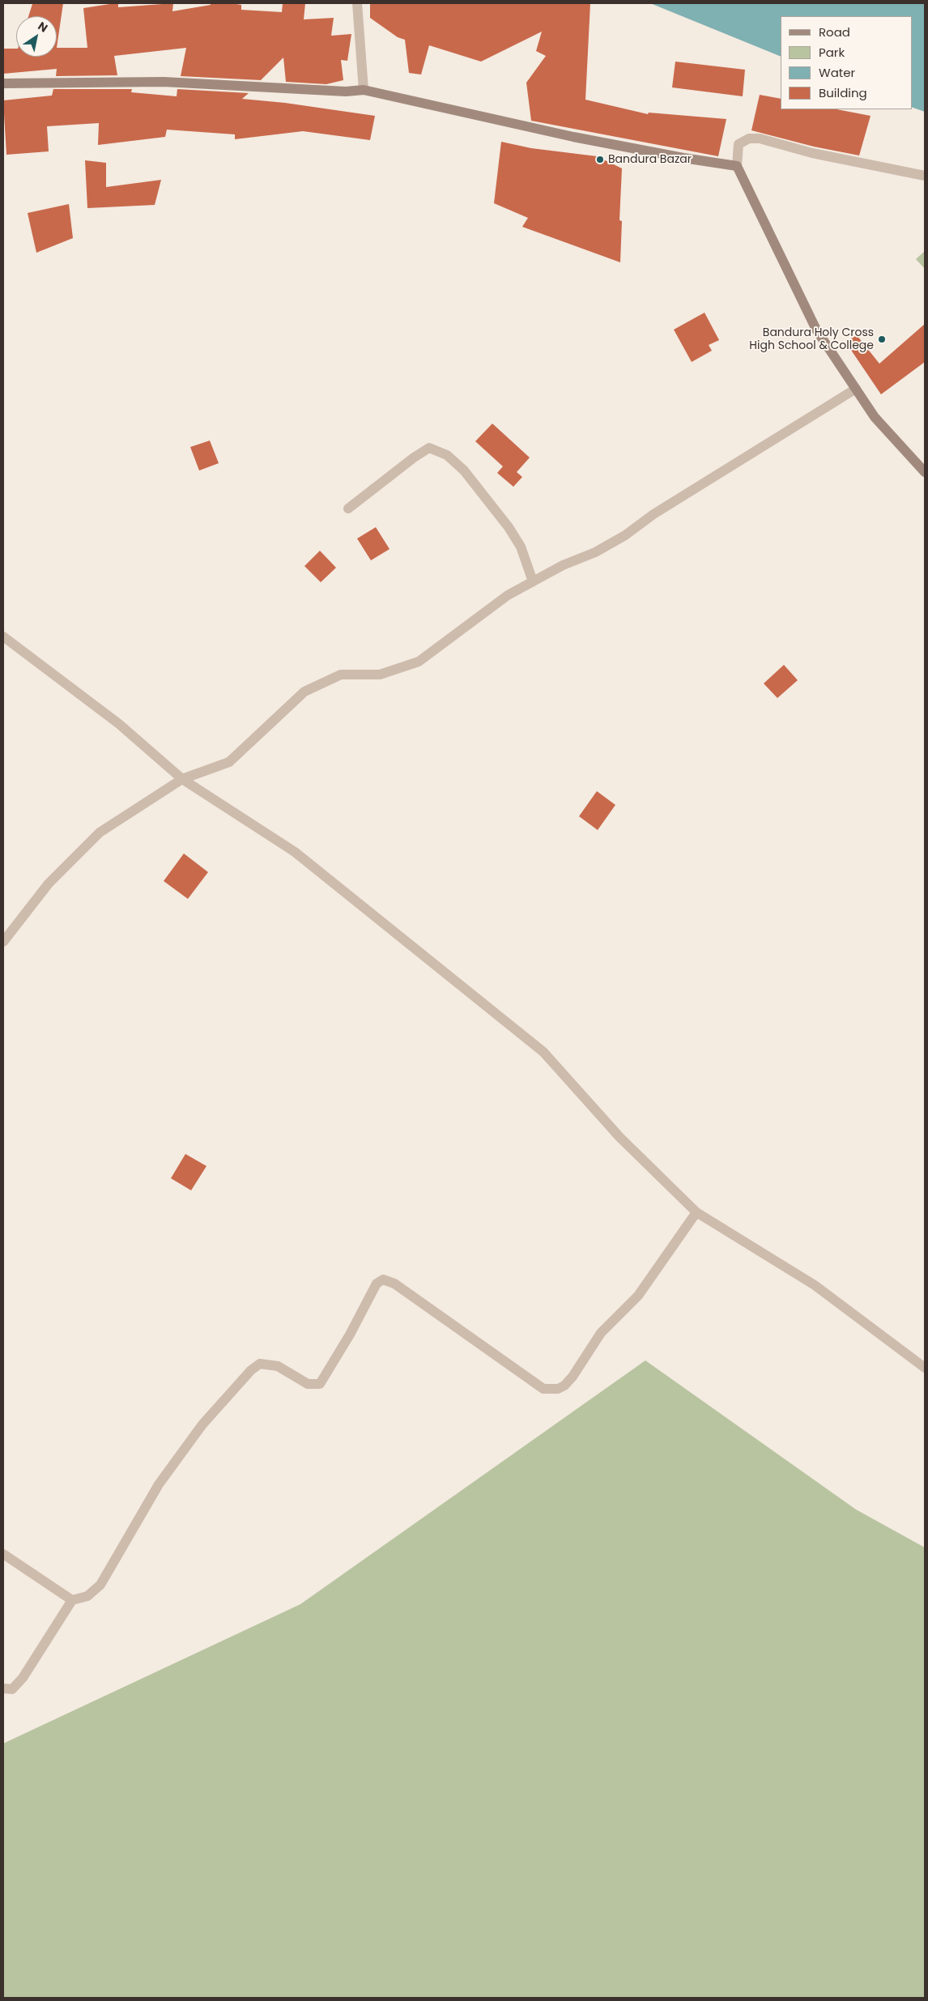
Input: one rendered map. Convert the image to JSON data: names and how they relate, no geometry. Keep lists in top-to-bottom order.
{
  "places": ["Bandura Bazar", "Bandura Holy Cross High School & College"],
  "legend": [
    "Road",
    "Park",
    "Water",
    "Building"
  ],
  "north": "top right"
}
